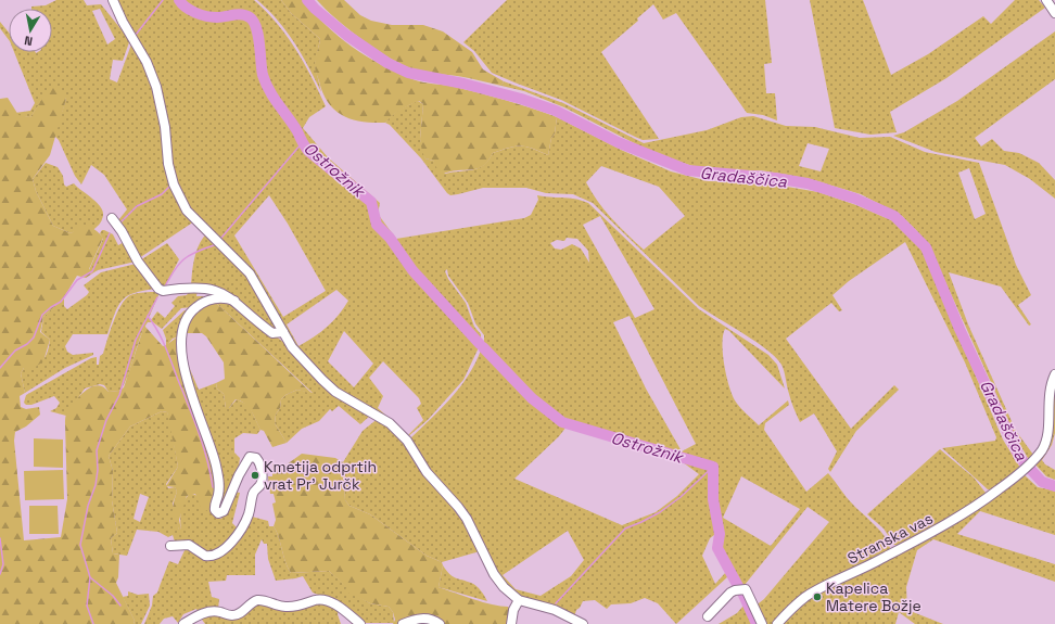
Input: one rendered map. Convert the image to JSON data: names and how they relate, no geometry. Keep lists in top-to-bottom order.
{
  "streets": {
    "street": ["Stranska vas"]
  },
  "water": ["Ostrožnik", "Gradaščica"],
  "places": ["Kmetija odprtih vrat Pr' Jurčk", "Kapelica Matere Božje"],
  "north": "bottom"
}
